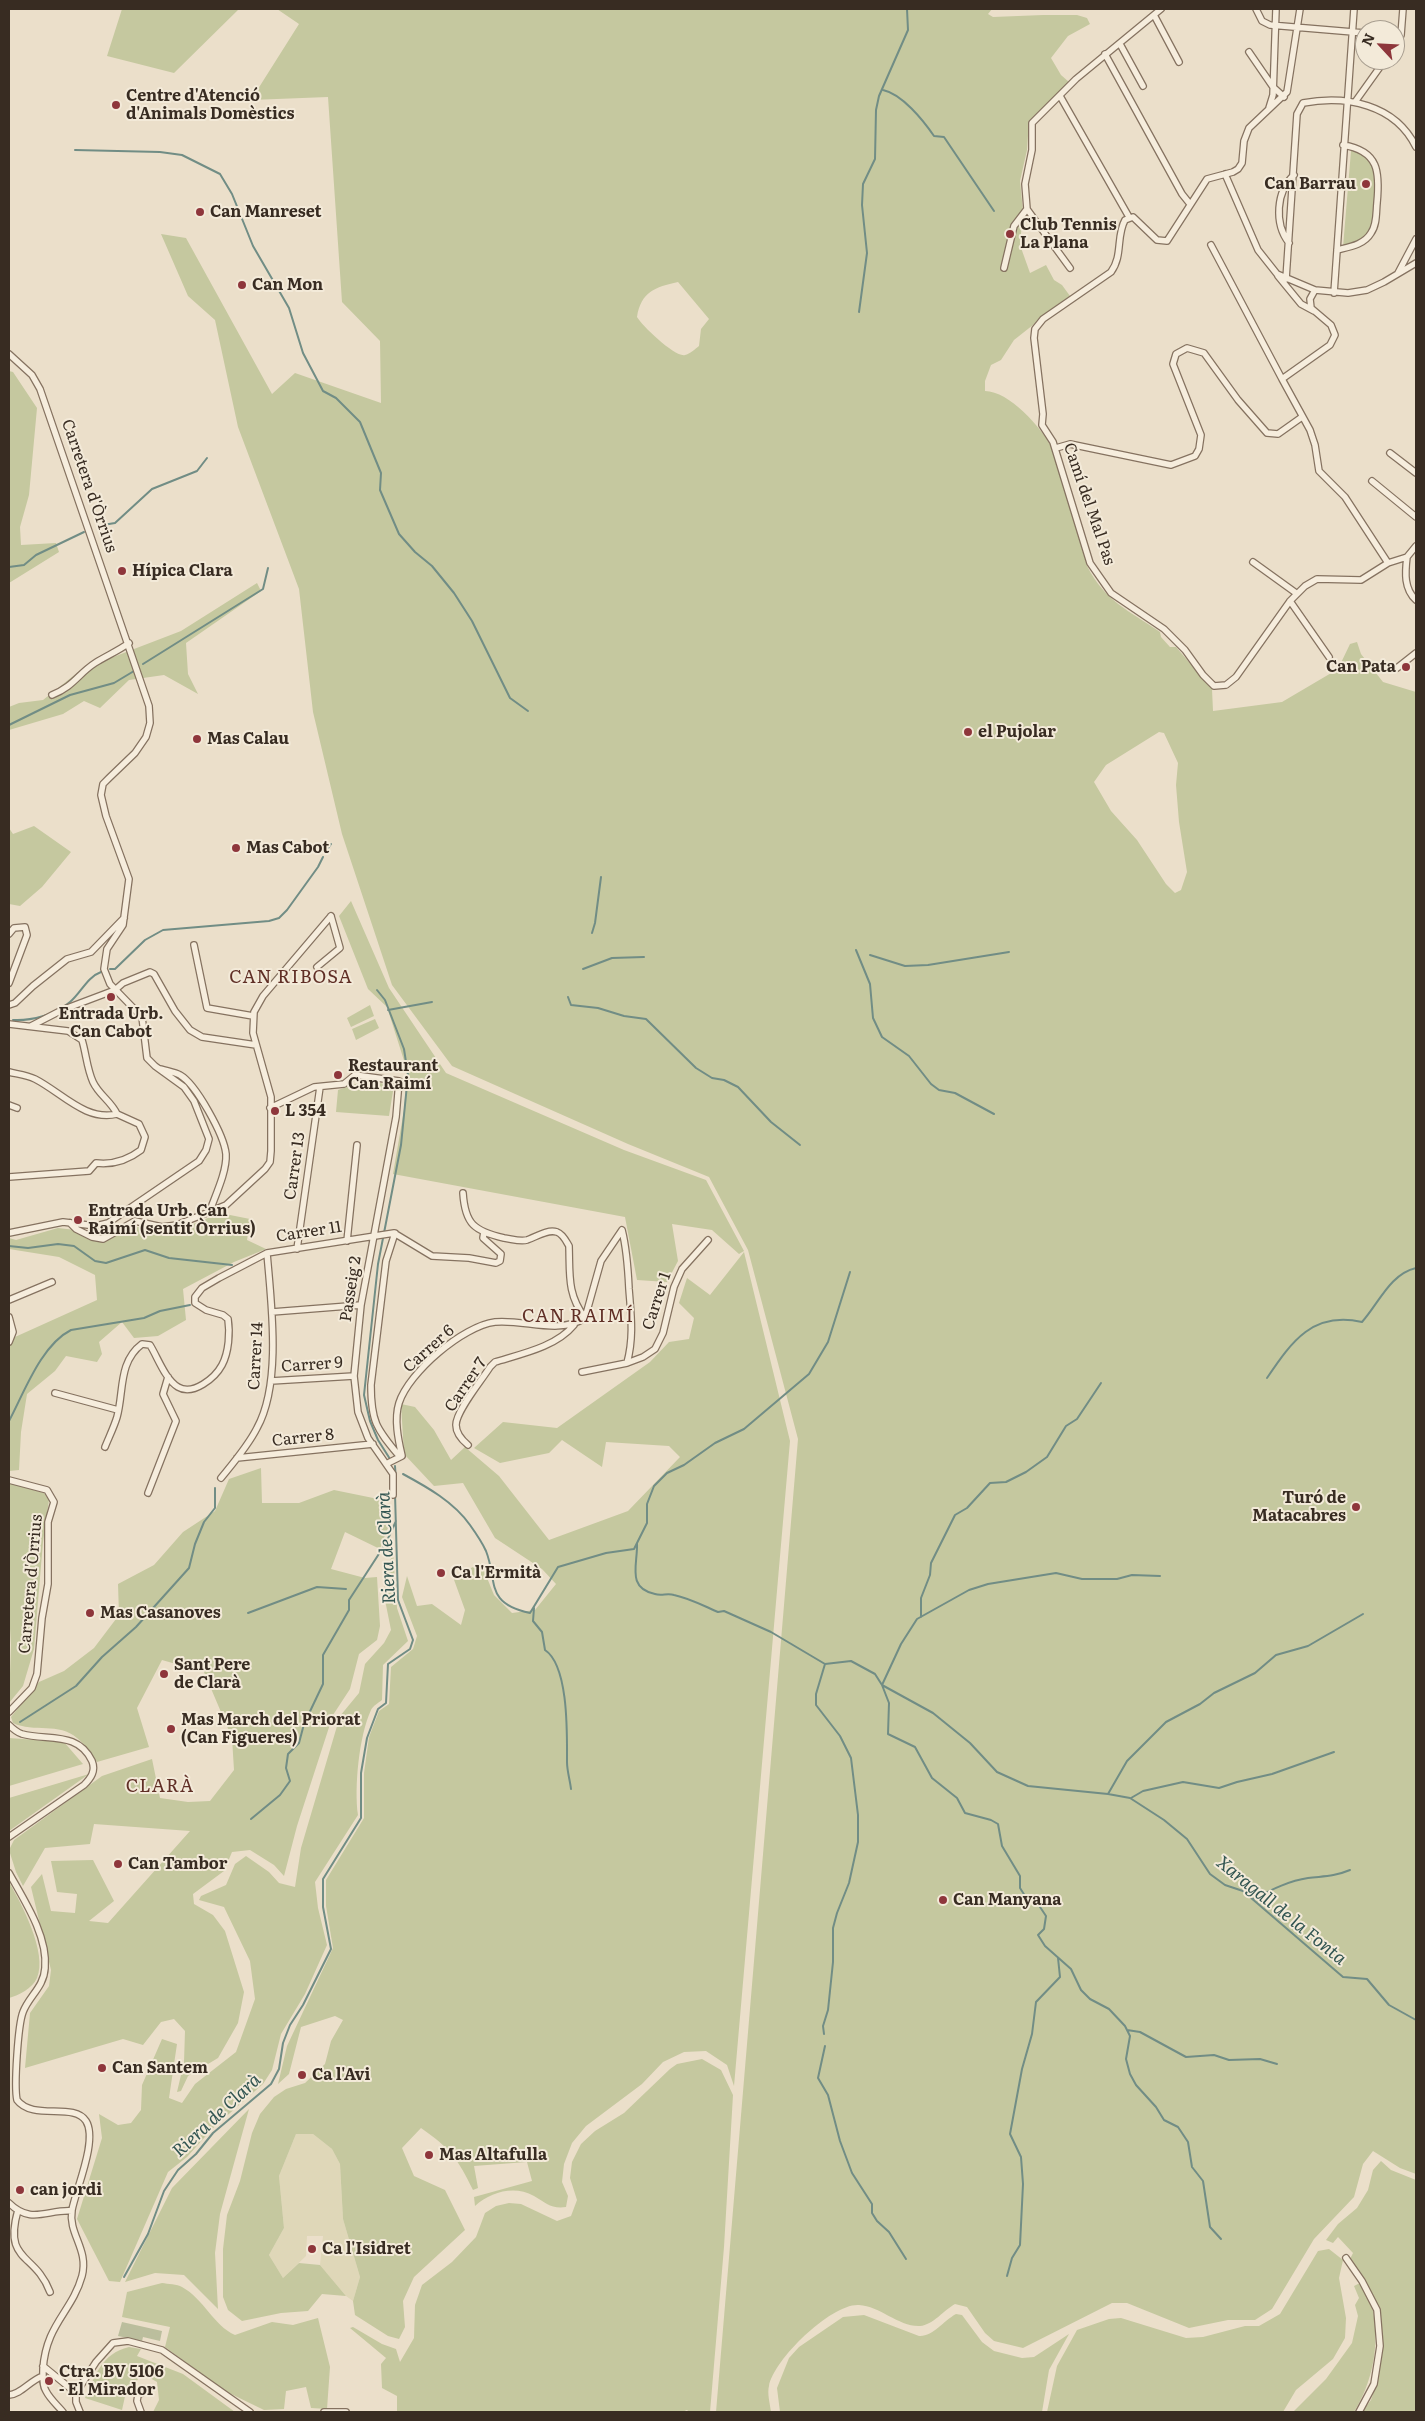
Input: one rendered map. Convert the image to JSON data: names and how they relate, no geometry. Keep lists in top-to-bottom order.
{
  "streets": {
    "street": [
      "Carretera d'Òrrius",
      "Camí del Mal Pas",
      "Carrer 13",
      "Carrer 11",
      "Passeig 2",
      "Carrer 1",
      "Carrer 6",
      "Carrer 14",
      "Carrer 9",
      "Carrer 7",
      "Carrer 8"
    ]
  },
  "crossings": [
    ["Carrer 13", "Carrer 11"],
    ["Carrer 13", "Passeig 2"],
    ["Carrer 11", "Passeig 2"],
    ["Carrer 11", "Carrer 14"],
    ["Passeig 2", "Carrer 9"],
    ["Passeig 2", "Carrer 8"],
    ["Carrer 6", "Carrer 7"],
    ["Carrer 14", "Carrer 9"],
    ["Carrer 14", "Carrer 8"]
  ],
  "districts": ["CAN RIBOSA", "CAN RAIMÍ", "CLARÀ"],
  "water": ["Riera de Clarà", "Xaragall de la Fonta"],
  "places": [
    "Centre d'Atenció d'Animals Domèstics",
    "Can Barrau",
    "Can Manreset",
    "Club Tennis La Plana",
    "Can Mon",
    "Hípica Clara",
    "Can Pata",
    "el Pujolar",
    "Mas Calau",
    "Mas Cabot",
    "Entrada Urb. Can Cabot",
    "Restaurant Can Raimí",
    "L 354",
    "Entrada Urb. Can Raimí (sentit Òrrius)",
    "Turó de Matacabres",
    "Ca l'Ermità",
    "Mas Casanoves",
    "Sant Pere de Clarà",
    "Mas March del Priorat (Can Figueres)",
    "Can Tambor",
    "Can Manyana",
    "Can Santem",
    "Ca l'Avi",
    "Mas Altafulla",
    "can jordi",
    "Ca l'Isidret",
    "Ctra. BV 5106 - El Mirador"
  ],
  "north": "top left"
}
